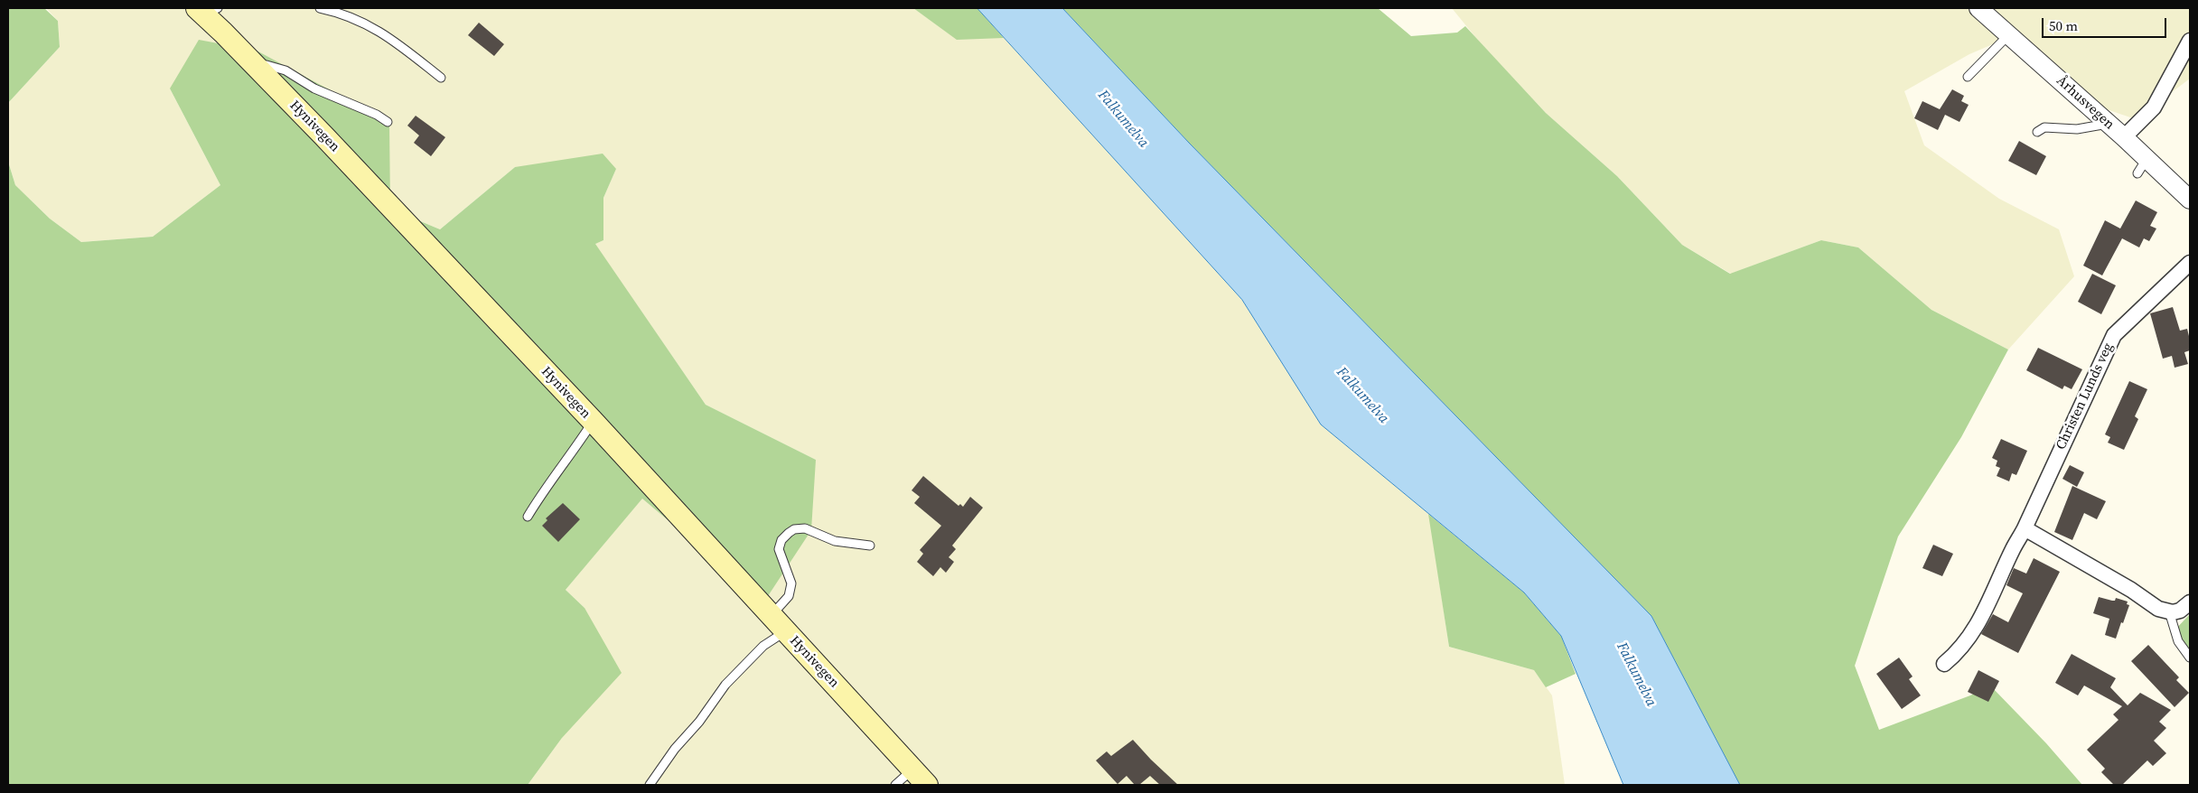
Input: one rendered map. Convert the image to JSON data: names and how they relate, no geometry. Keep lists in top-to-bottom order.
{
  "streets": {
    "main road": ["Hynivegen"],
    "street": ["Århusvegen", "Christen Lunds veg"]
  },
  "water": ["Falkumelva"],
  "scale_bar": "50 m"
}
